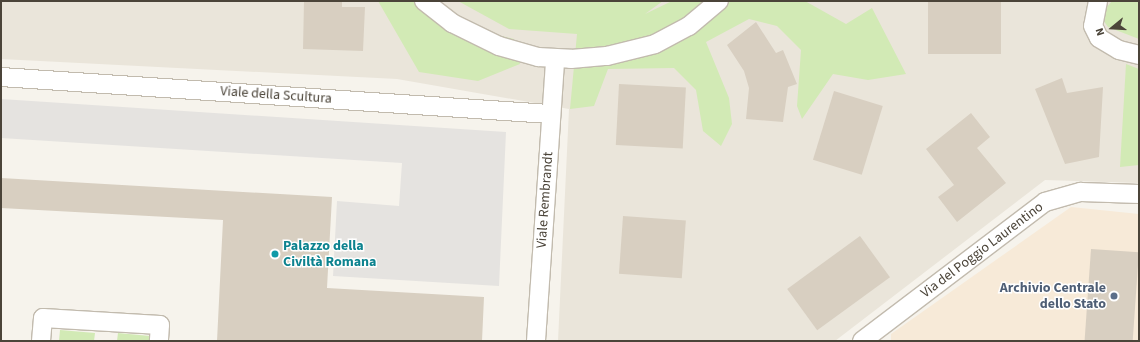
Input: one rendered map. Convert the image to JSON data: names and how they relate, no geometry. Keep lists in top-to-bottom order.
{
  "streets": {
    "street": ["Viale della Scultura", "Viale Rembrandt", "Via del Poggio Laurentino"]
  },
  "crossings": [
    ["Viale della Scultura", "Viale Rembrandt"]
  ],
  "places": ["Palazzo della Civiltà Romana", "Archivio Centrale dello Stato"],
  "north": "left"
}
